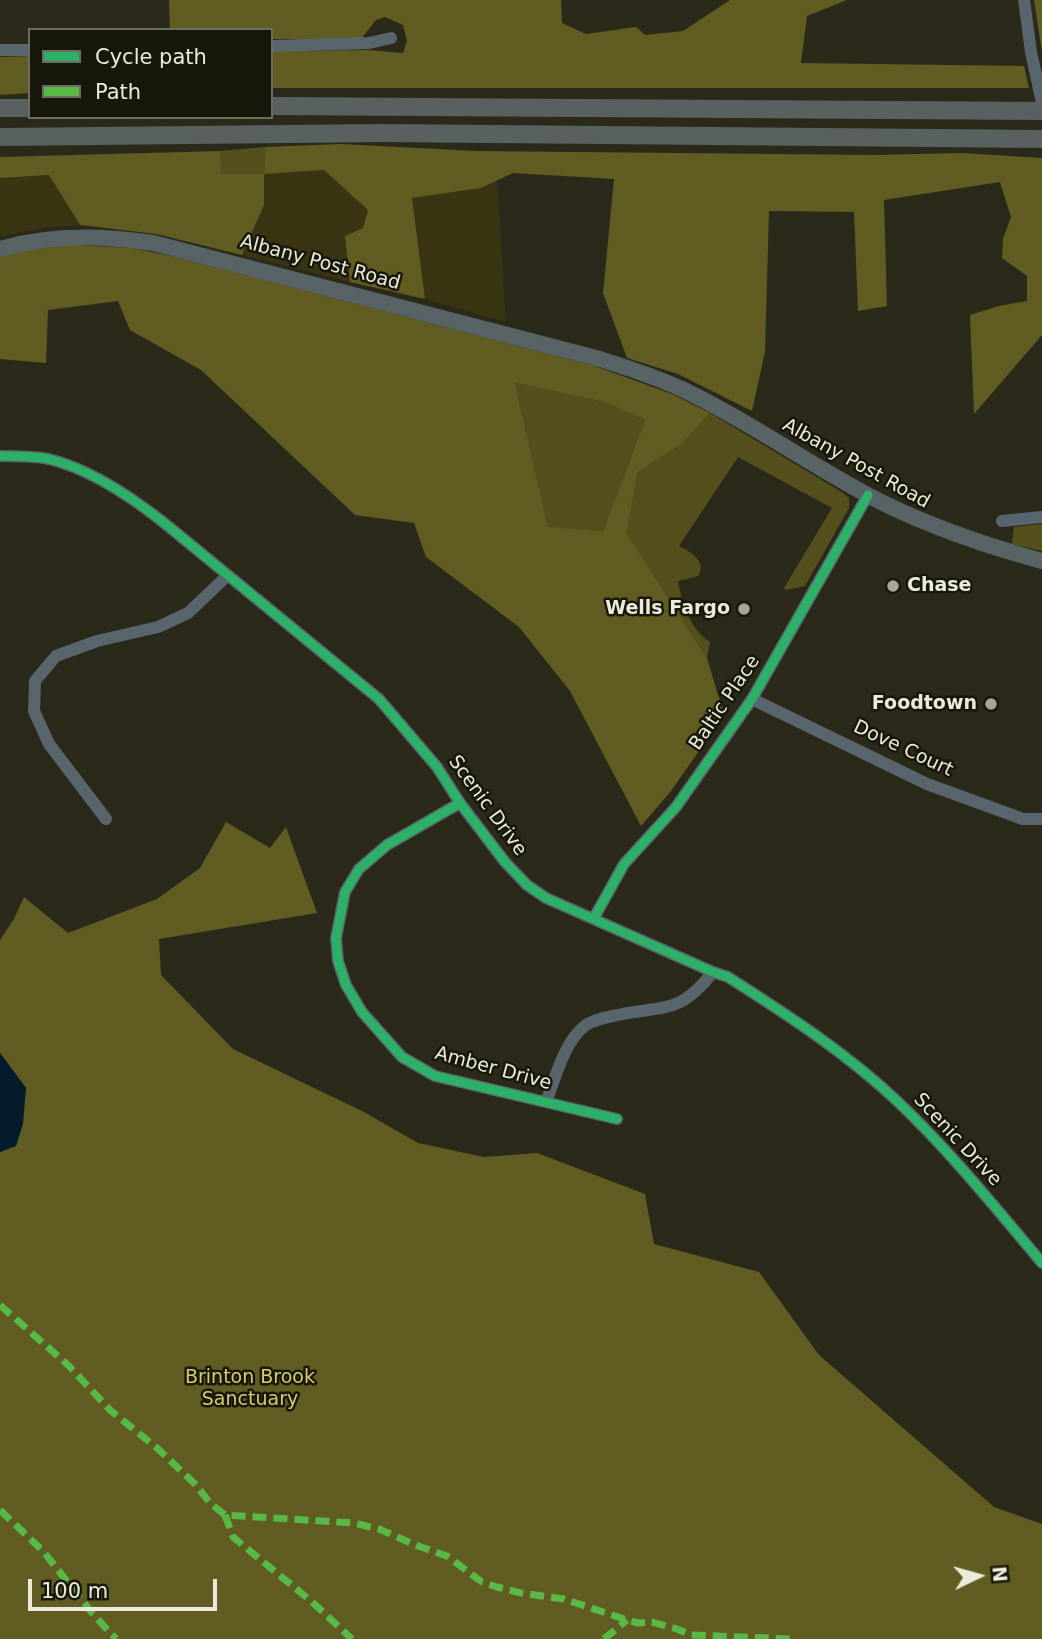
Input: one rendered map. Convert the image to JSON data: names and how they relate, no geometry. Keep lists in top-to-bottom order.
{
  "streets": {
    "main road": ["Albany Post Road"],
    "street": [
      "Baltic Place",
      "Dove Court",
      "Scenic Drive",
      "Amber Drive"
    ]
  },
  "crossings": [
    ["Albany Post Road", "Baltic Place"],
    ["Baltic Place", "Dove Court"],
    ["Baltic Place", "Scenic Drive"],
    ["Scenic Drive", "Amber Drive"]
  ],
  "parks": ["Brinton Brook Sanctuary"],
  "places": ["Chase", "Wells Fargo", "Foodtown"],
  "legend": ["Cycle path", "Path"],
  "scale_bar": "100 m",
  "north": "right"
}
